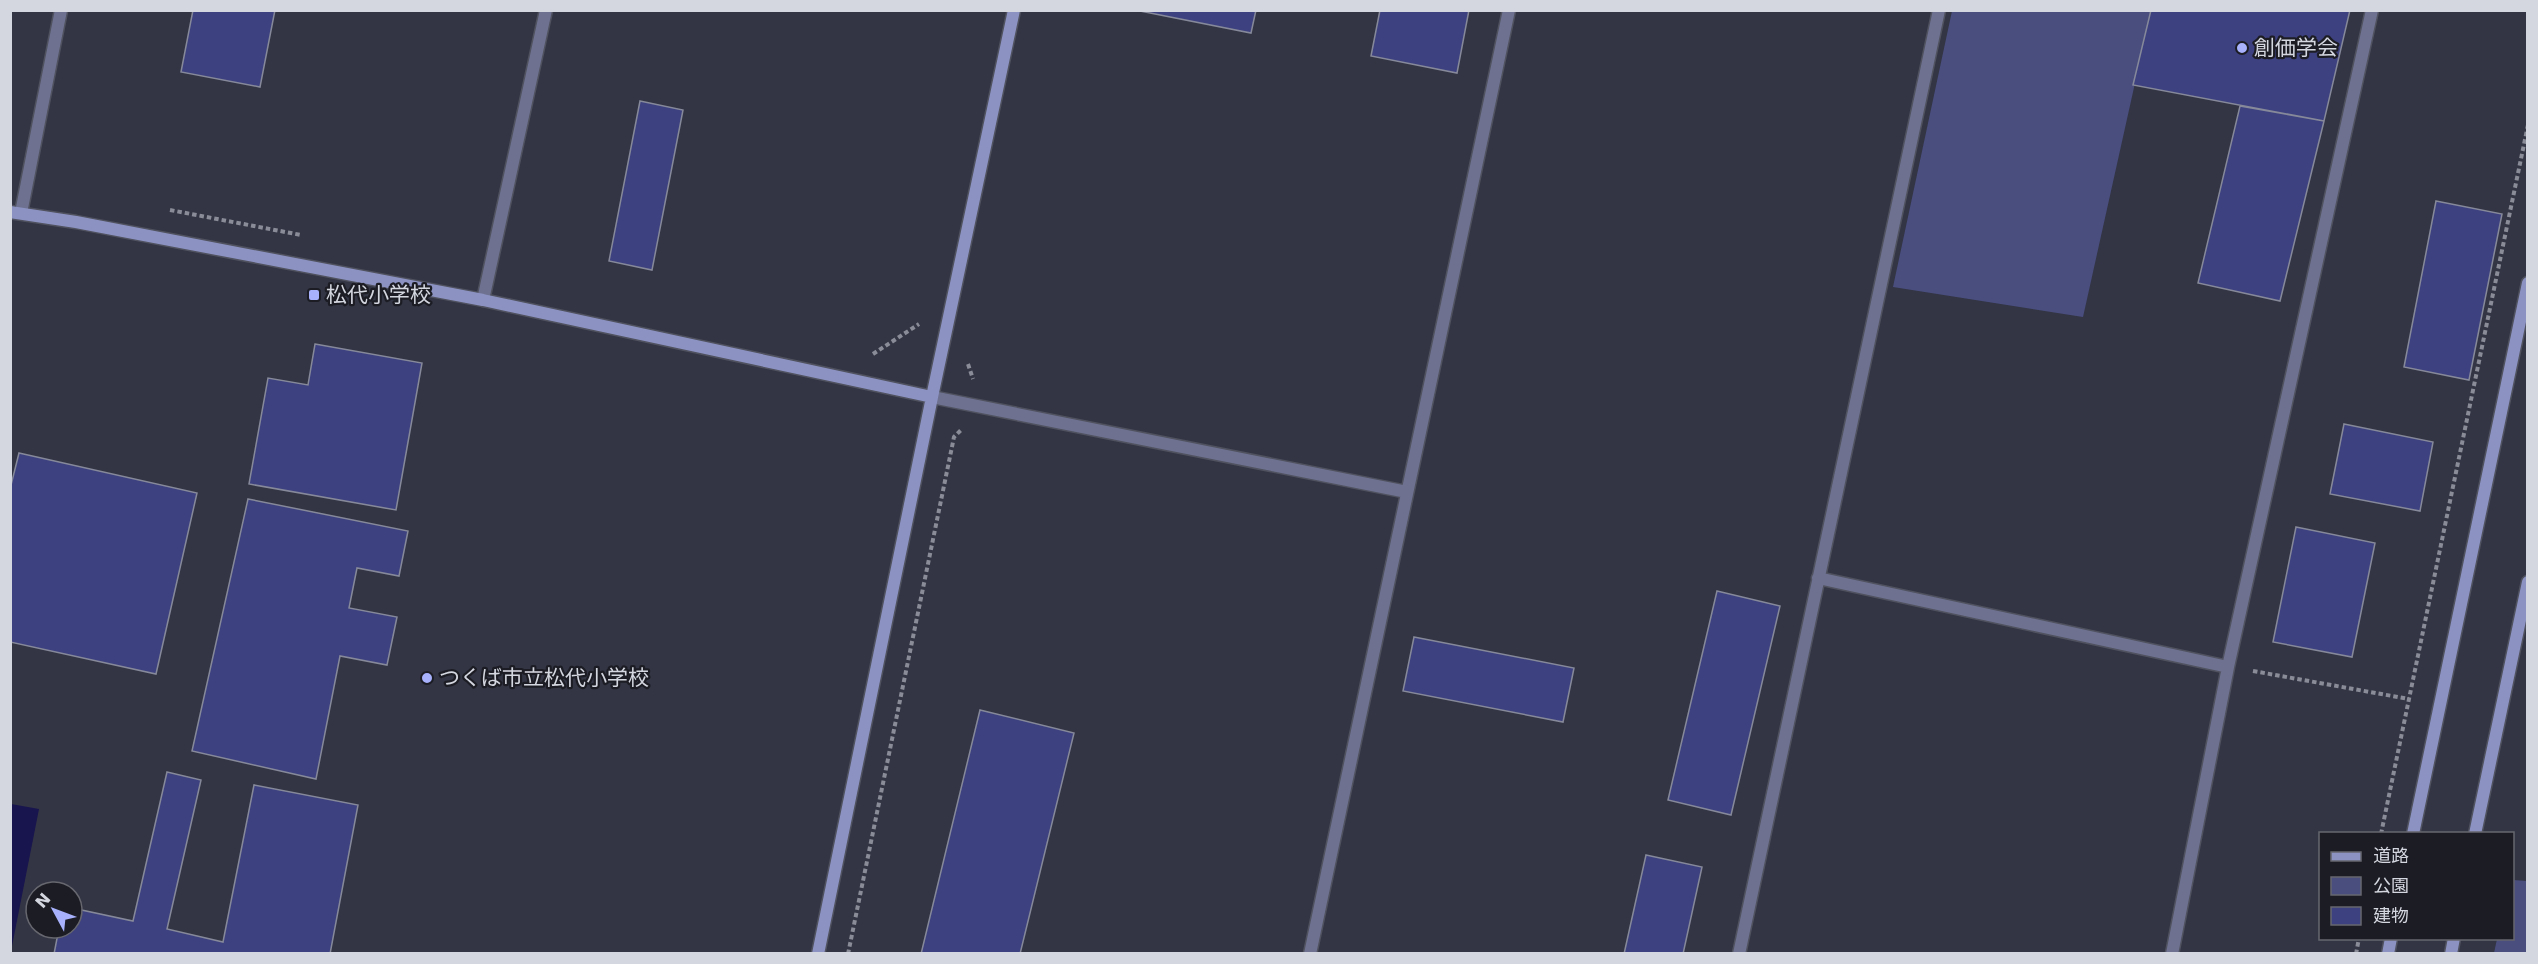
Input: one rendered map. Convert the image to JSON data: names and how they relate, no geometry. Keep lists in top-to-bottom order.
{
  "places": {
    "other": ["創価学会", "つくば市立松代小学校"],
    "transit": ["松代小学校"]
  },
  "legend": ["道路", "公園", "建物"],
  "north": "top left"
}
